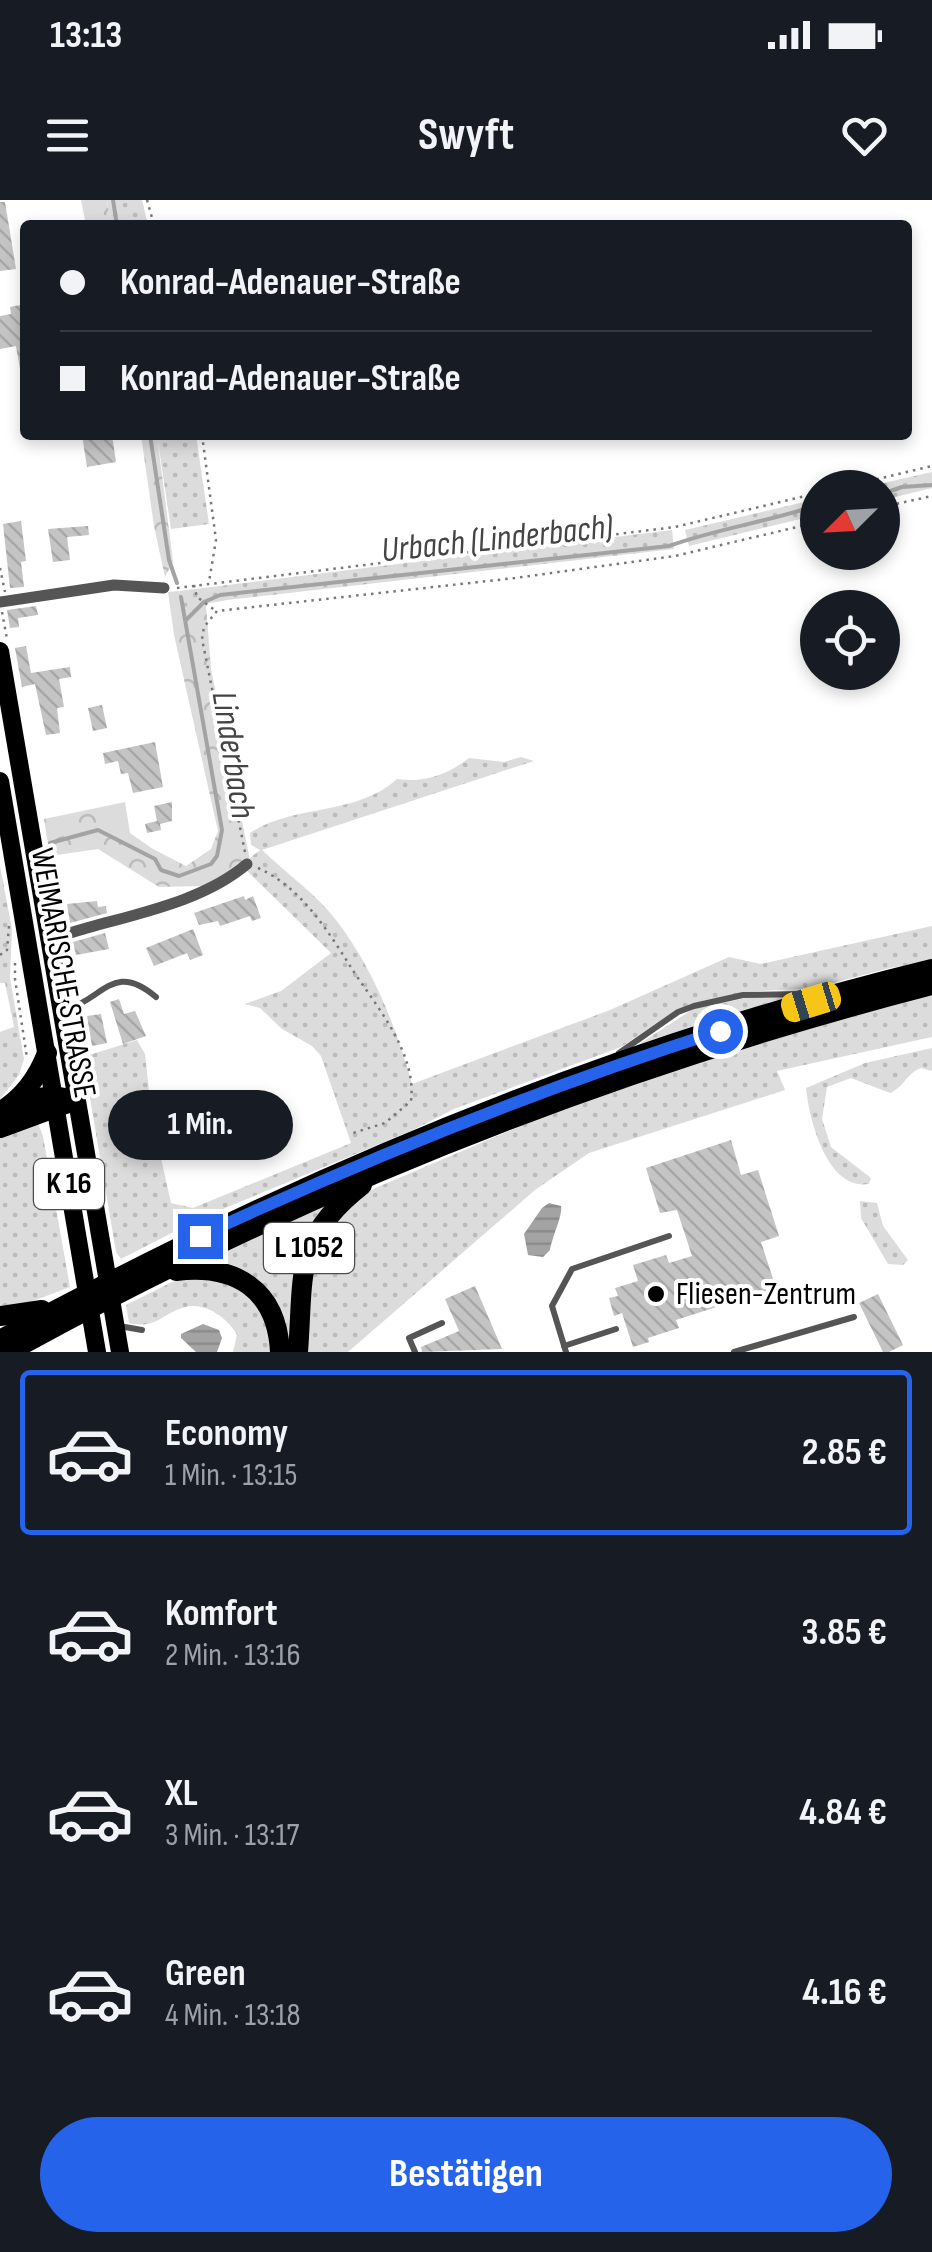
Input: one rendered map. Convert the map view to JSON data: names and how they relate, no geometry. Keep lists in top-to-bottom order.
{
  "streets": {
    "highway": ["L 1052"],
    "main road": ["WEIMARISCHE STRASSE", "K 16"]
  },
  "water": ["Urbach (Linderbach)", "Linderbach"],
  "places": ["Fliesen-Zentrum"],
  "north": "bottom left",
  "page": {
    "status": "13:13",
    "header": "Swyft",
    "banner": ["Konrad-Adenauer-Straße", "Konrad-Adenauer-Straße"],
    "bubble": "1 Min.",
    "list": [
      {
        "name": "Economy",
        "note": "1 Min. · 13:15",
        "value": "2.85 €"
      },
      {
        "name": "Komfort",
        "note": "2 Min. · 13:16",
        "value": "3.85 €"
      },
      {
        "name": "XL",
        "note": "3 Min. · 13:17",
        "value": "4.84 €"
      },
      {
        "name": "Green",
        "note": "4 Min. · 13:18",
        "value": "4.16 €"
      }
    ],
    "buttons": "Bestätigen"
  }
}
